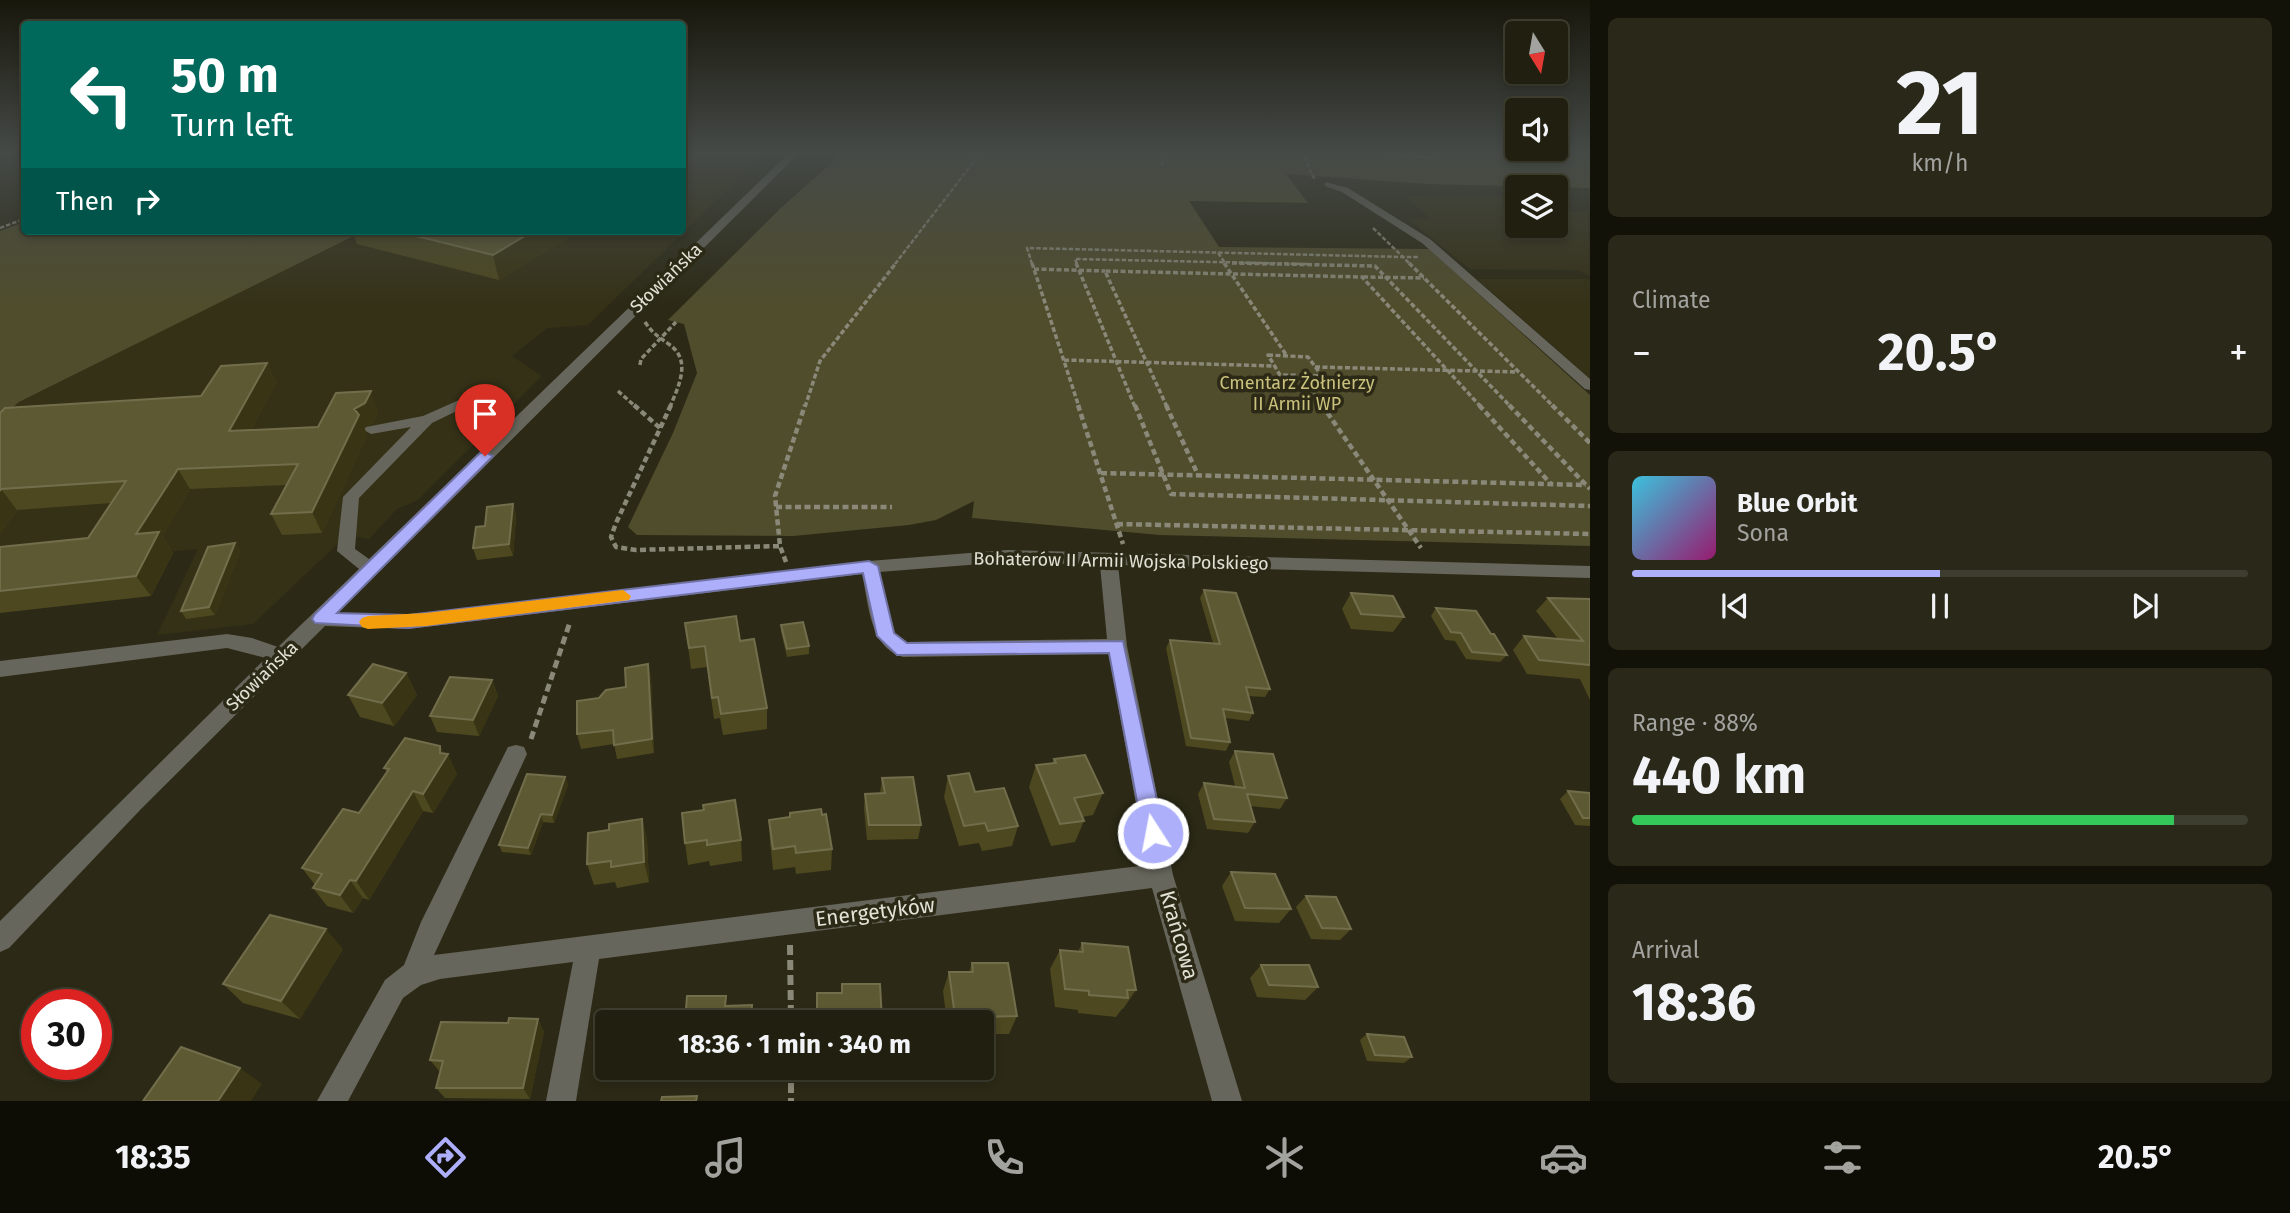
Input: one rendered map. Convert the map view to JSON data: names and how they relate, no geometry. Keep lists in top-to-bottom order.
{
  "streets": {
    "street": [
      "Słowiańska",
      "Bohaterów II Armii Wojska Polskiego",
      "Energetyków",
      "Krańcowa"
    ]
  },
  "crossings": [
    ["Słowiańska", "Bohaterów II Armii Wojska Polskiego"],
    ["Bohaterów II Armii Wojska Polskiego", "Krańcowa"],
    ["Energetyków", "Krańcowa"]
  ],
  "parks": ["Cmentarz Żołnierzy II Armii WP"],
  "north": "bottom",
  "page": {
    "tile": [
      ["21", "km/h"],
      "Climate",
      ["Range · 88%", "440 km"],
      ["Arrival", "18:36"]
    ],
    "turn": ["50 m", "Turn left"],
    "then": "Then",
    "heat": ["−", "20.5°", "+"],
    "song": ["Blue Orbit", "Sona"],
    "limit": "30",
    "trip": "18:36 · 1 min · 340 m",
    "tabs": ["18:35", "20.5°"]
  }
}
